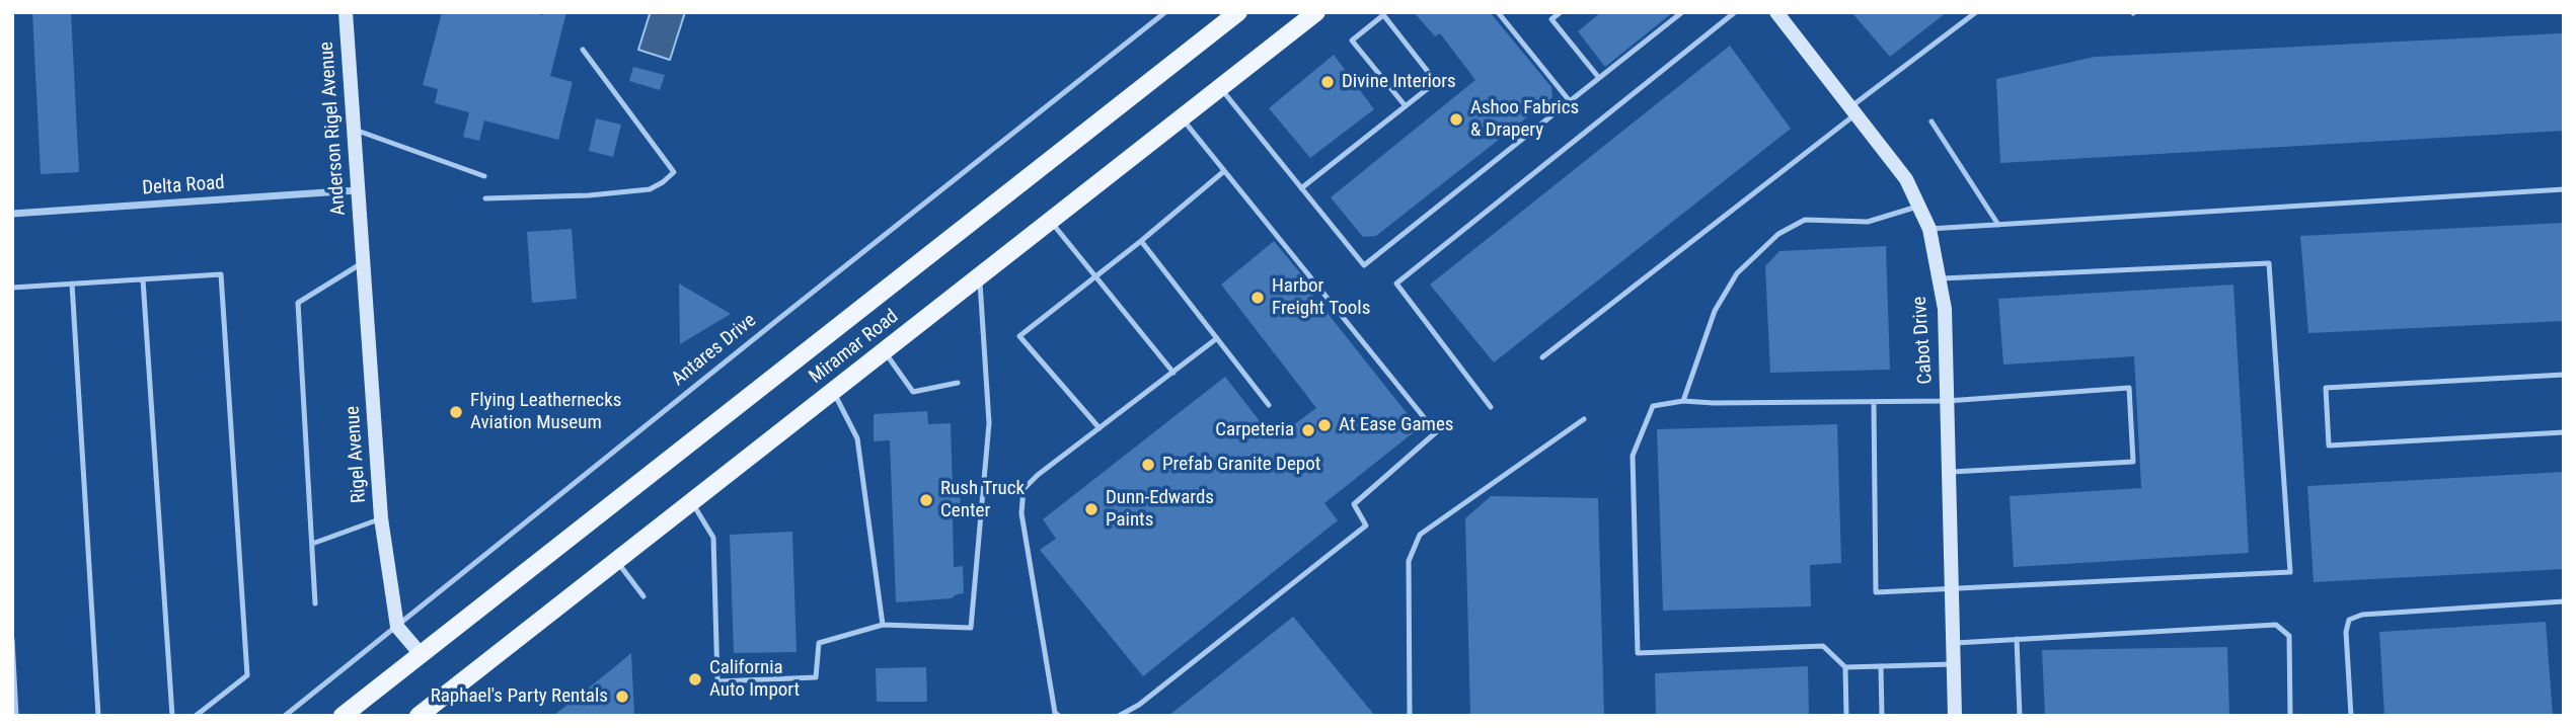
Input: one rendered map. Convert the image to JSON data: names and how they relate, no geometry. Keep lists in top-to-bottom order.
{
  "streets": {
    "main road": ["Miramar Road"],
    "street": [
      "Anderson Rigel Avenue",
      "Delta Road",
      "Cabot Drive",
      "Rigel Avenue"
    ],
    "lane": ["Antares Drive"]
  },
  "crossings": [
    ["Anderson Rigel Avenue", "Delta Road"],
    ["Anderson Rigel Avenue", "Rigel Avenue"],
    ["Antares Drive", "Rigel Avenue"]
  ],
  "places": [
    "Divine Interiors",
    "Ashoo Fabrics & Drapery",
    "Harbor Freight Tools",
    "Flying Leathernecks Aviation Museum",
    "At Ease Games",
    "Carpeteria",
    "Prefab Granite Depot",
    "Rush Truck Center",
    "Dunn-Edwards Paints",
    "California Auto Import",
    "Raphael's Party Rentals"
  ]
}
